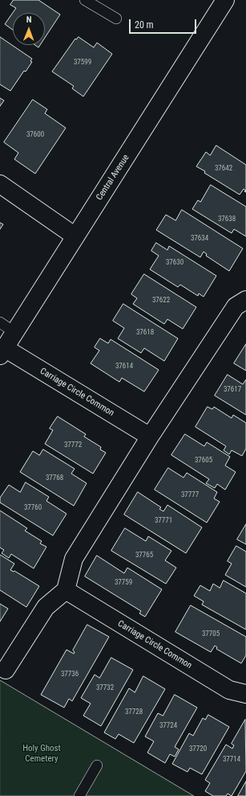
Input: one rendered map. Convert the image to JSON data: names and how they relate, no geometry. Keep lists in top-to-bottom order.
{
  "streets": {
    "street": ["Central Avenue", "Carriage Circle Common"]
  },
  "crossings": [
    ["Central Avenue", "Carriage Circle Common"]
  ],
  "parks": ["Holy Ghost Cemetery"],
  "house_numbers": [
    "37599",
    "37600",
    "37642",
    "37638",
    "37634",
    "37630",
    "37622",
    "37618",
    "37614",
    "37617",
    "37772",
    "37605",
    "37768",
    "37777",
    "37760",
    "37771",
    "37765",
    "37759",
    "37705",
    "37736",
    "37732",
    "37728",
    "37724",
    "37720",
    "37714"
  ],
  "scale_bar": "20 m",
  "north": "top"
}
